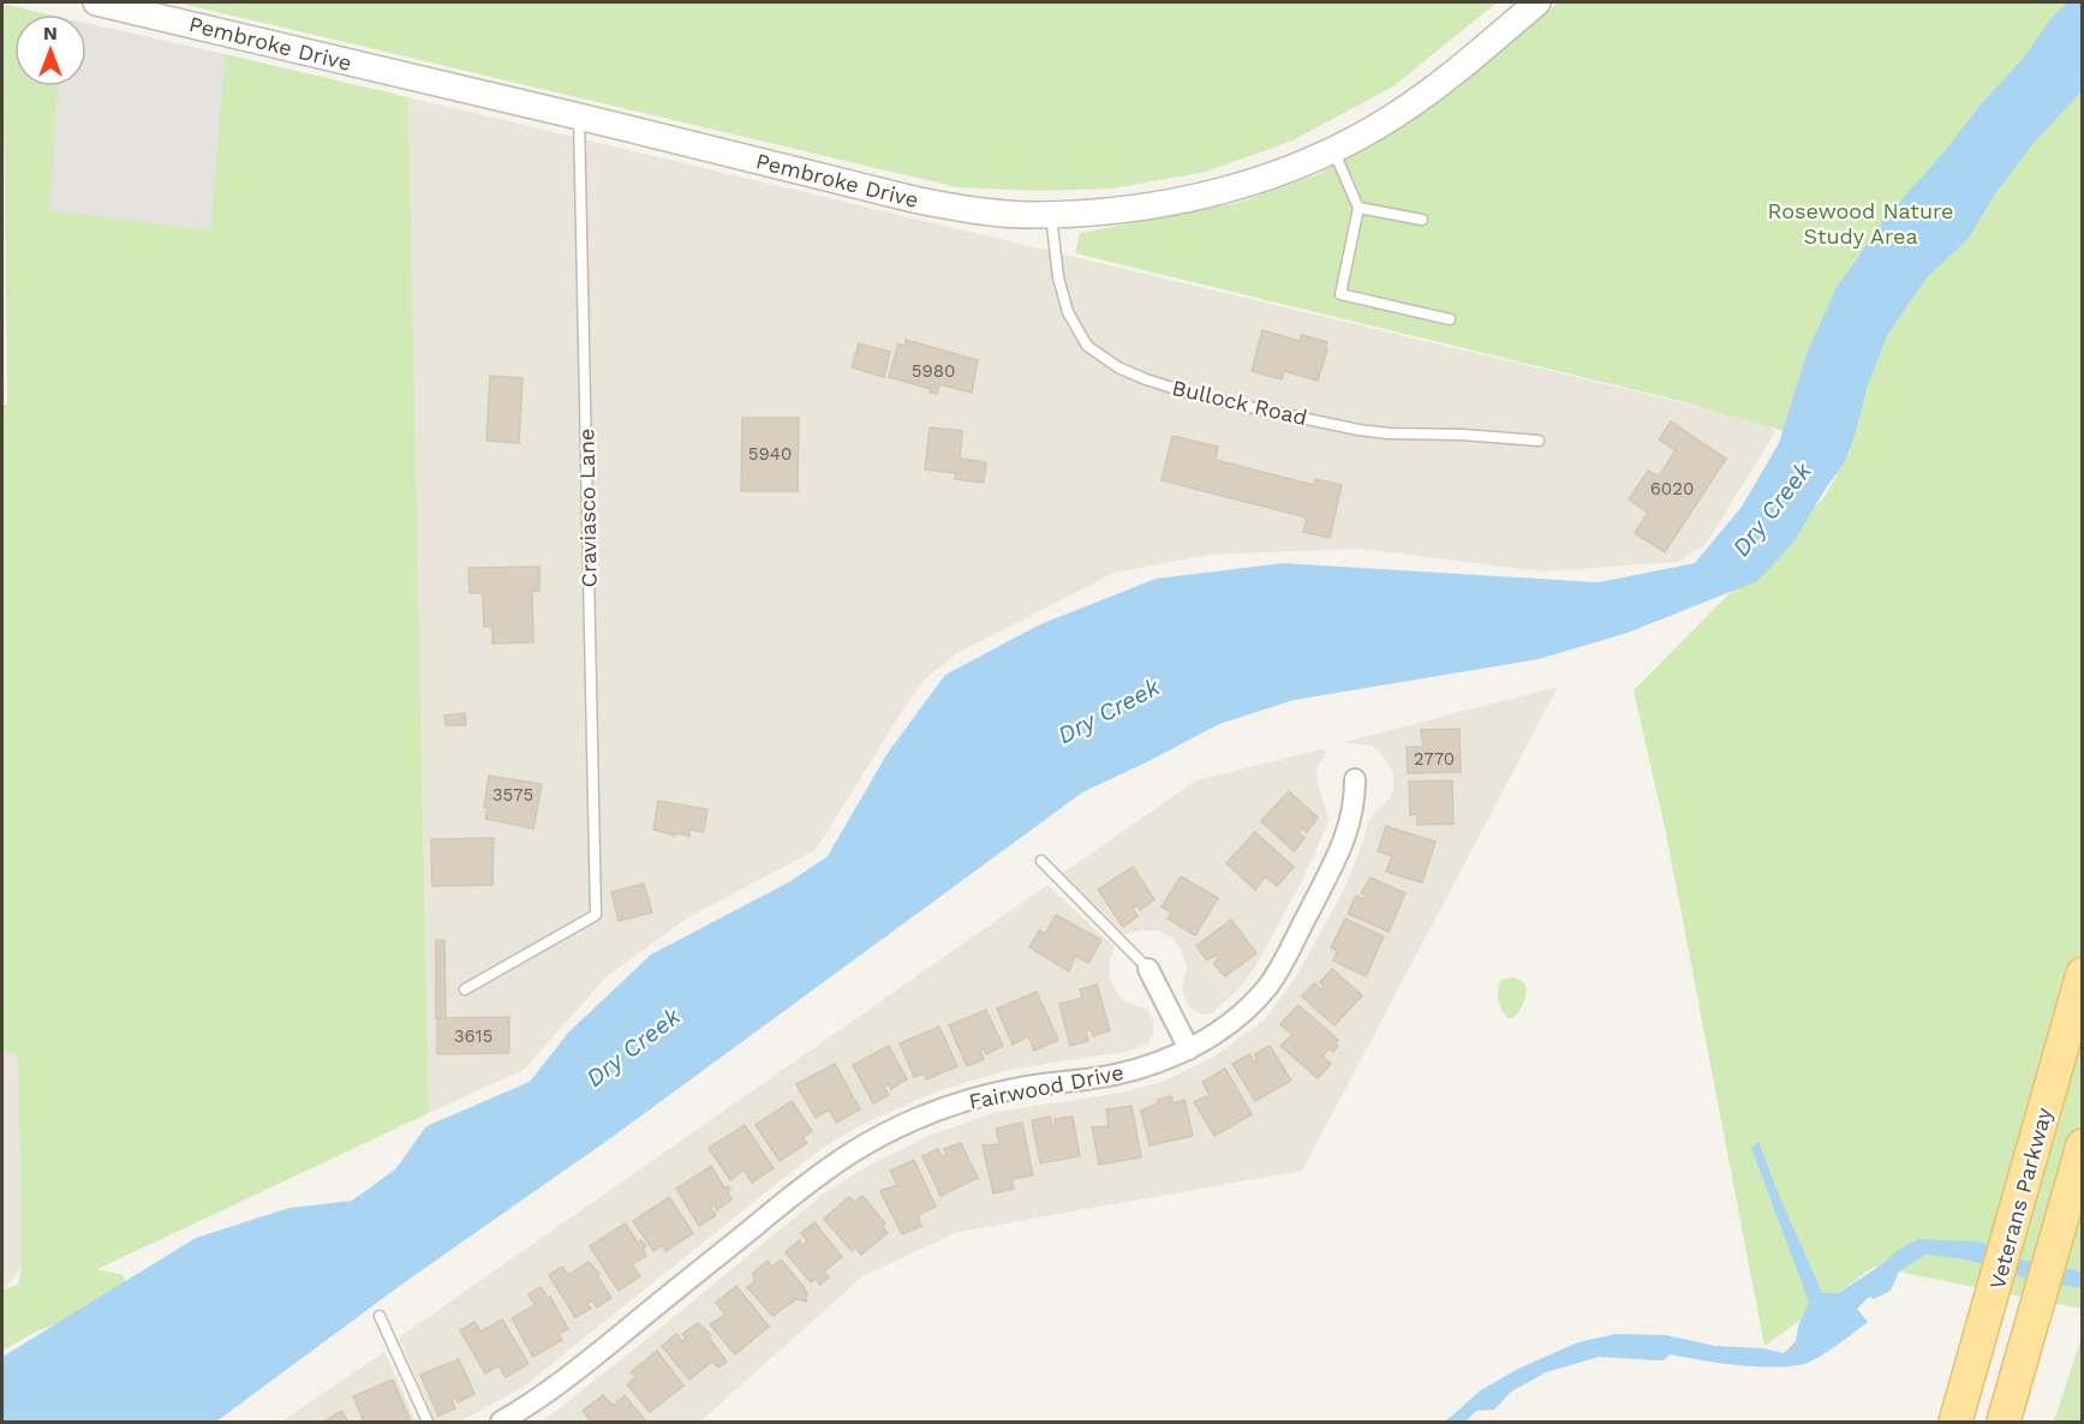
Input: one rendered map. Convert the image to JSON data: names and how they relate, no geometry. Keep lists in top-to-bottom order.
{
  "streets": {
    "main road": ["Veterans Parkway"],
    "street": ["Pembroke Drive", "Fairwood Drive"],
    "lane": ["Bullock Road", "Craviasco Lane"]
  },
  "crossings": [
    ["Pembroke Drive", "Bullock Road"],
    ["Pembroke Drive", "Craviasco Lane"]
  ],
  "water": ["Dry Creek"],
  "parks": ["Rosewood Nature Study Area"],
  "house_numbers": [
    "5980",
    "5940",
    "6020",
    "2770",
    "3575",
    "3615"
  ],
  "north": "top"
}
